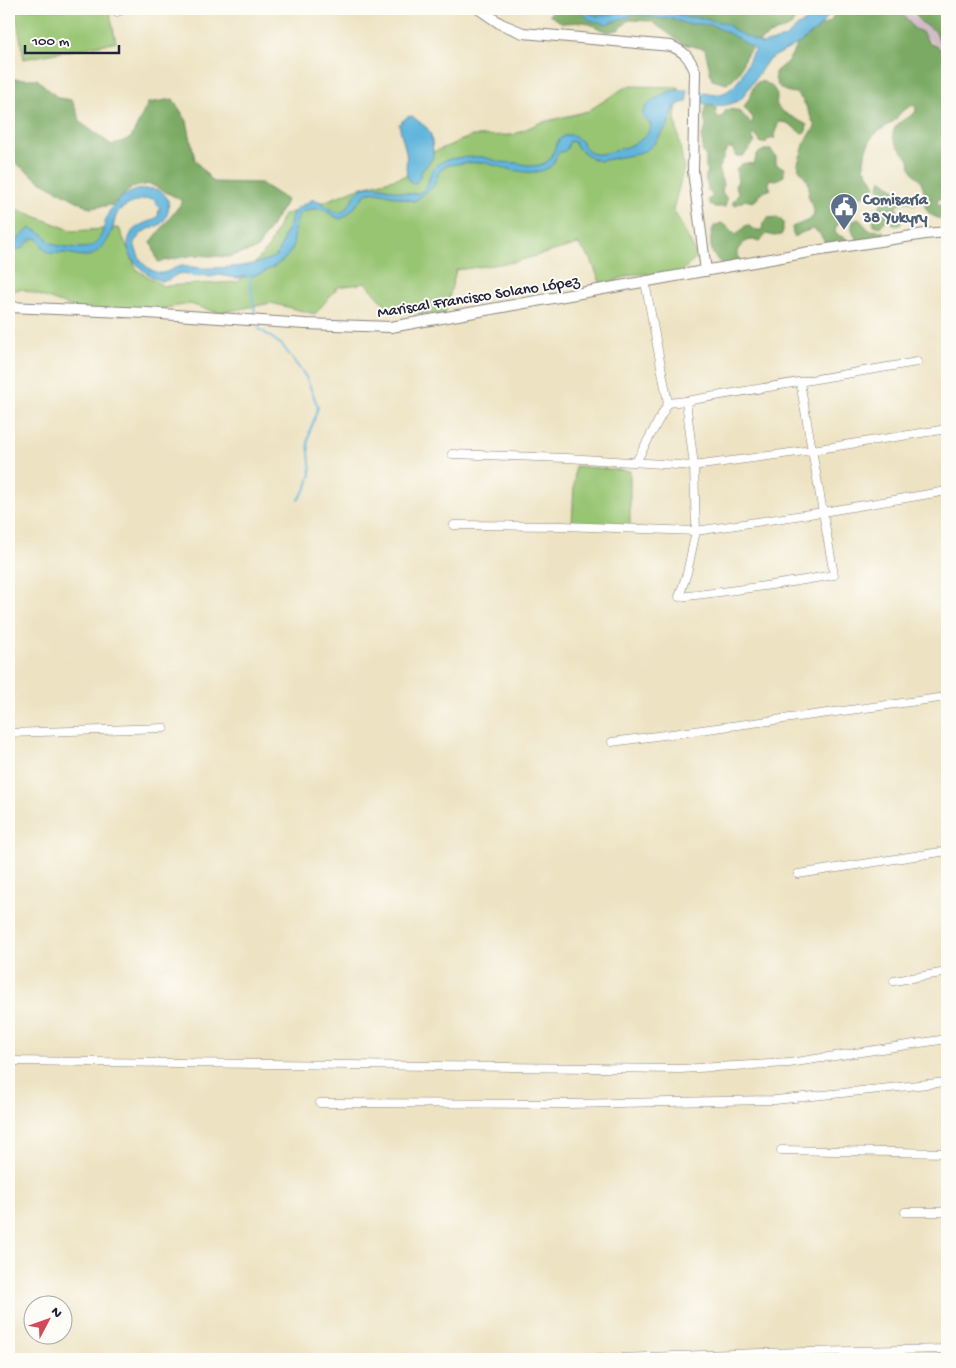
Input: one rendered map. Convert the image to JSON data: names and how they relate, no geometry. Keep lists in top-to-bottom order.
{
  "streets": {
    "main road": ["Mariscal Francisco Solano López"]
  },
  "places": {
    "public building": ["Comisaría 38 Yukyry"]
  },
  "scale_bar": "100 m",
  "north": "top right"
}
